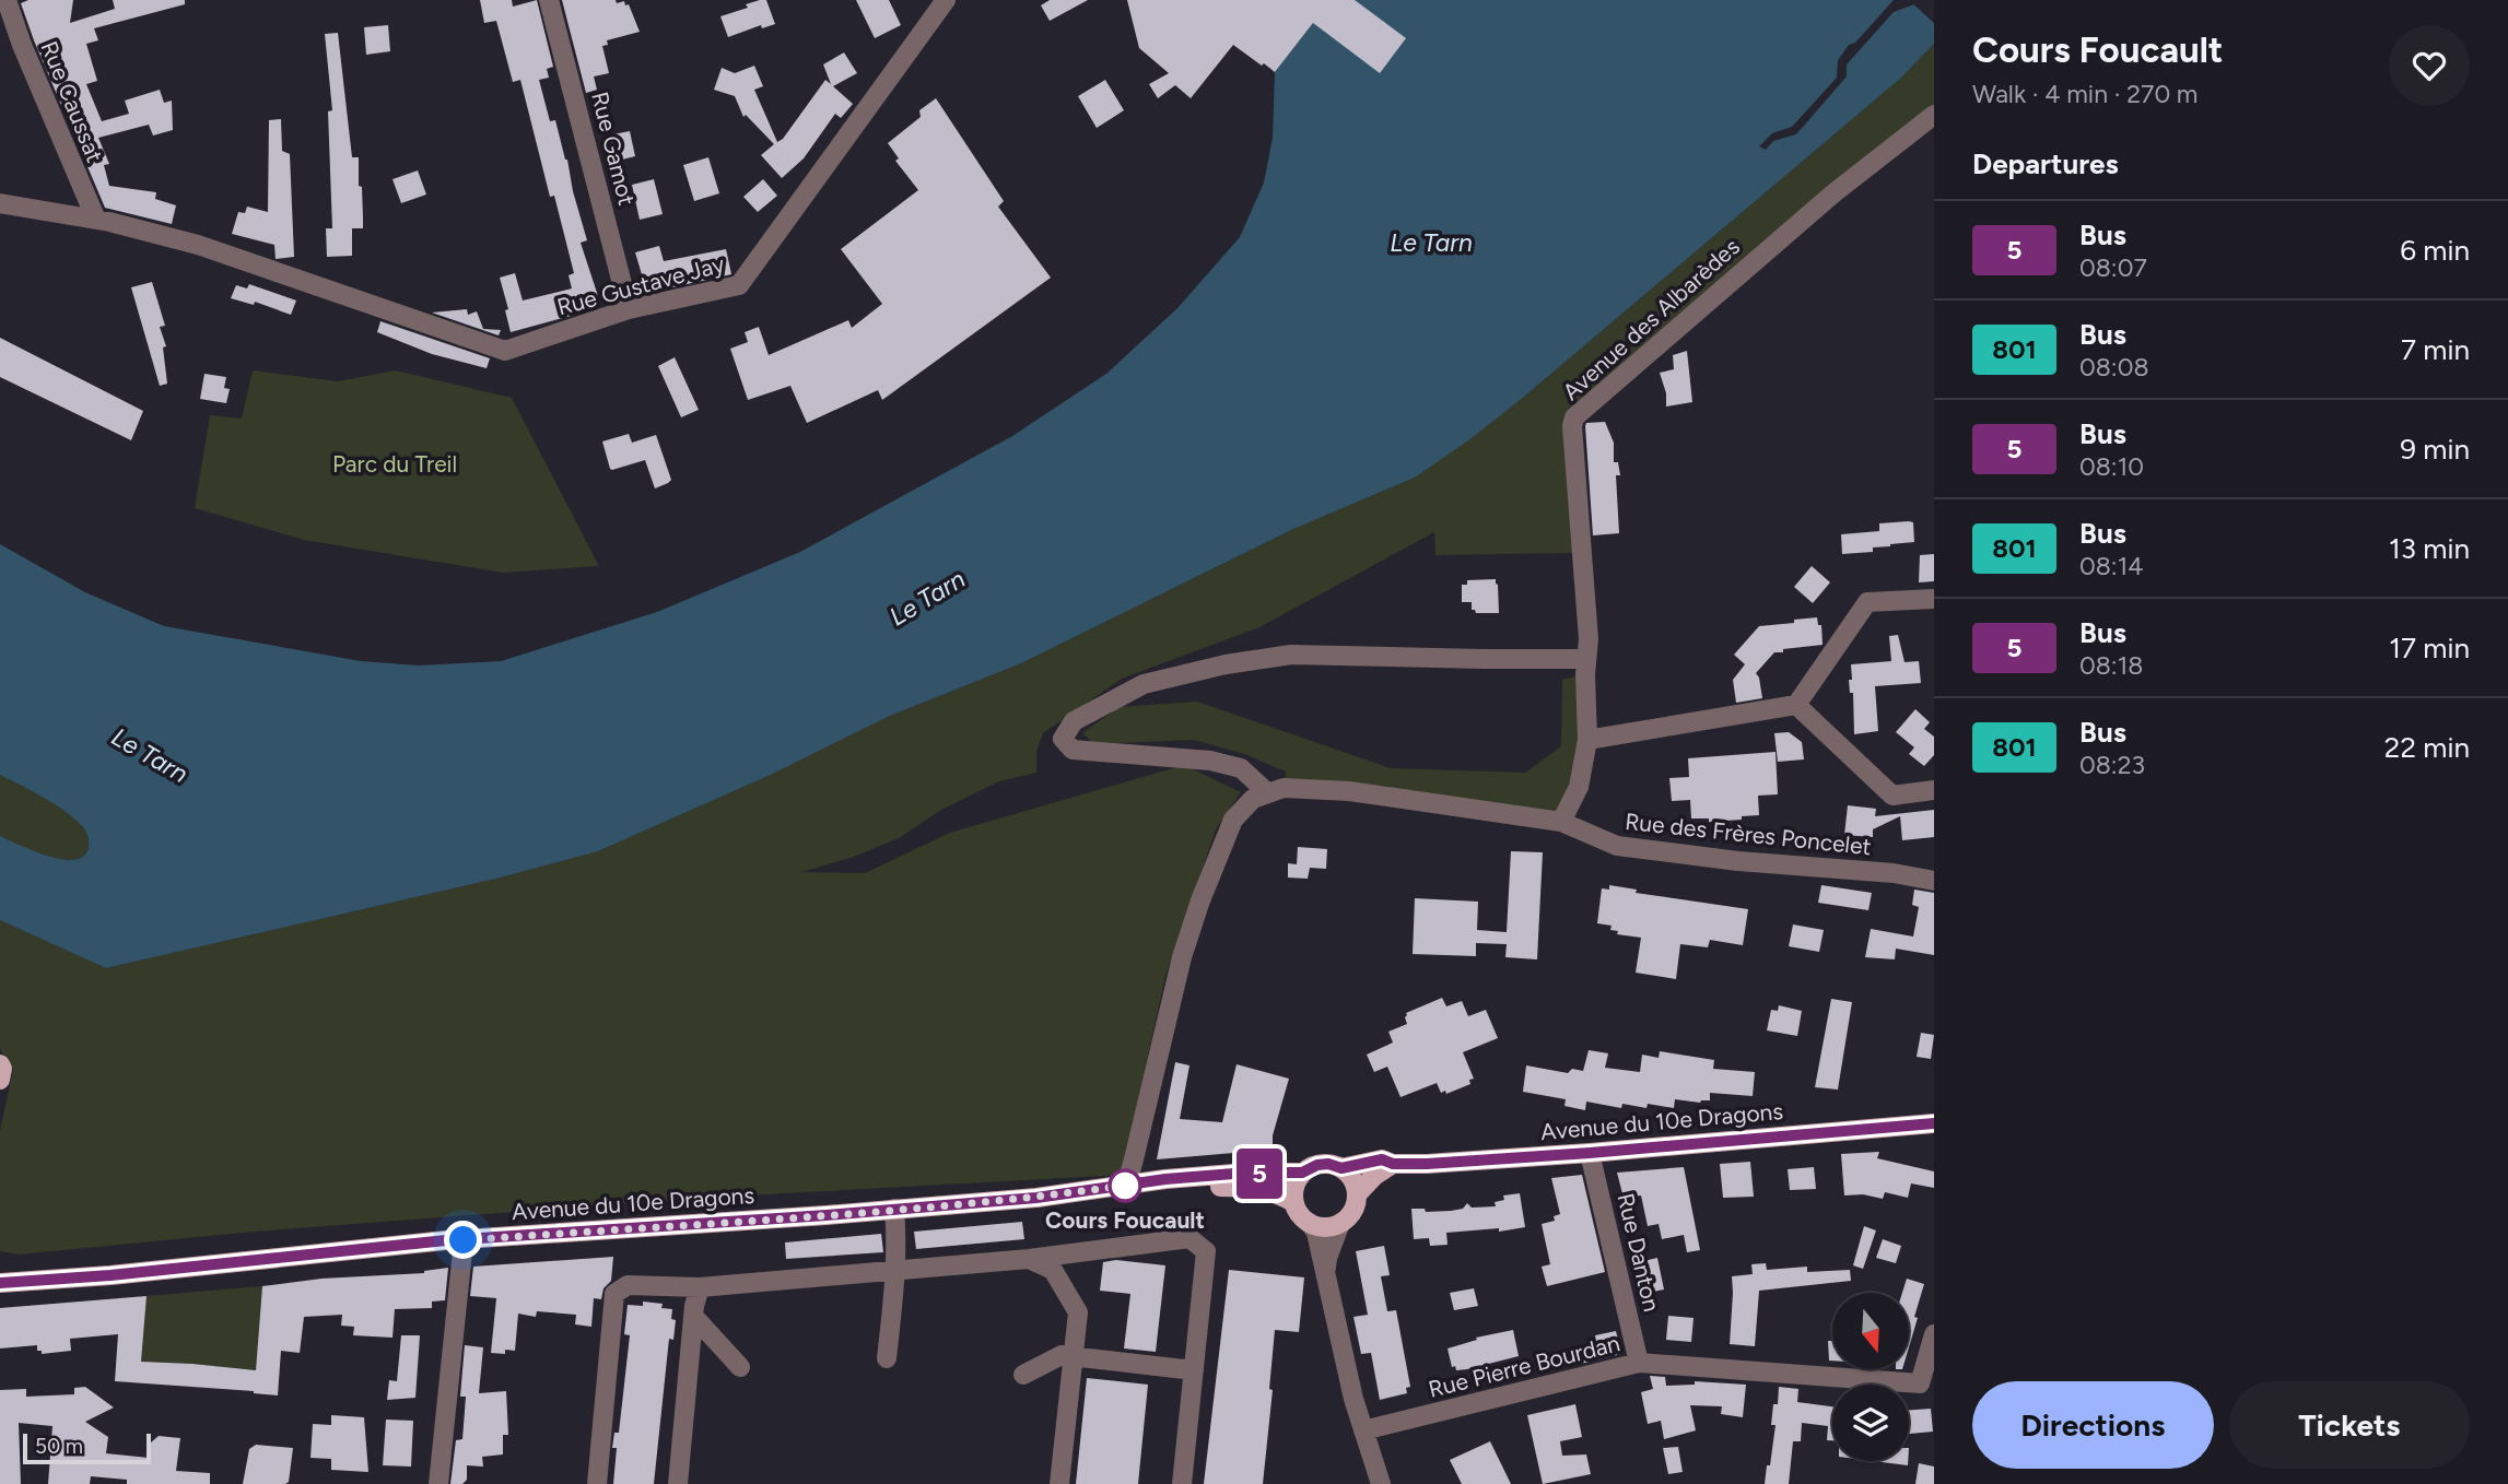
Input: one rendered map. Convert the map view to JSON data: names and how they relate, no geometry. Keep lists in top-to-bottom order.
{
  "streets": {
    "main road": ["Avenue du 10e Dragons"],
    "street": [
      "Rue Caussat",
      "Rue Gamot",
      "Rue Gustave Jay",
      "Avenue des Albarèdes",
      "Rue des Frères Poncelet",
      "Rue Danton",
      "Rue Pierre Bourdan"
    ]
  },
  "crossings": [
    ["Rue Caussat", "Rue Gustave Jay"],
    ["Rue Gamot", "Rue Gustave Jay"],
    ["Avenue des Albarèdes", "Rue des Frères Poncelet"],
    ["Avenue du 10e Dragons", "Rue Danton"],
    ["Rue Danton", "Rue Pierre Bourdan"]
  ],
  "water": ["Le Tarn"],
  "parks": ["Parc du Treil"],
  "places": ["Cours Foucault"],
  "lines": ["bus line 5"],
  "scale_bar": "50 m",
  "north": "bottom",
  "page": {
    "on_map": "5",
    "heading": [
      ["Cours Foucault", "Walk · 4 min · 270 m"],
      "Departures"
    ],
    "list": [
      {
        "mark": "5",
        "name": "Bus",
        "note": "08:07",
        "value": "6 min"
      },
      {
        "mark": "801",
        "name": "Bus",
        "note": "08:08",
        "value": "7 min"
      },
      {
        "mark": "5",
        "name": "Bus",
        "note": "08:10",
        "value": "9 min"
      },
      {
        "mark": "801",
        "name": "Bus",
        "note": "08:14",
        "value": "13 min"
      },
      {
        "mark": "5",
        "name": "Bus",
        "note": "08:18",
        "value": "17 min"
      },
      {
        "mark": "801",
        "name": "Bus",
        "note": "08:23",
        "value": "22 min"
      }
    ],
    "buttons": ["Directions", "Tickets"],
    "scale": "50 m"
  }
}
